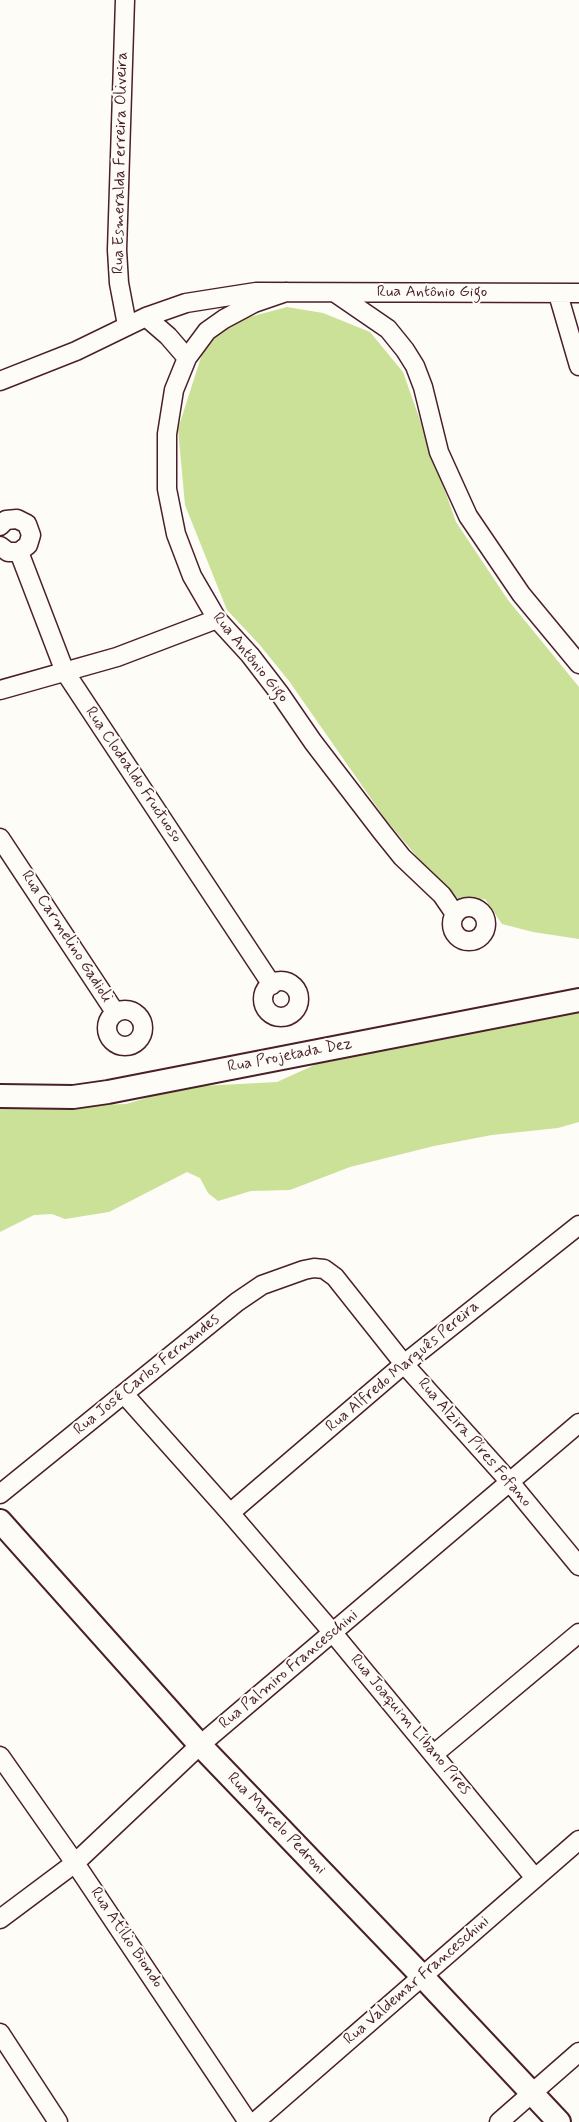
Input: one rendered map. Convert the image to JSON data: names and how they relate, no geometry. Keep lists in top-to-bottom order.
{
  "streets": {
    "street": [
      "Rua Esmeralda Ferreira Oliveira",
      "Rua Antônio Gigo",
      "Rua Clodoaldo Fructuoso",
      "Rua Carmelino Gadioli",
      "Rua Projetada Dez",
      "Rua Alfredo Marquês Pereira",
      "Rua José Carlos Fernandes",
      "Rua Alzira Píres Fofano",
      "Rua Palmiro Franceschini",
      "Rua Joaquim Líbano Pires",
      "Rua Marcelo Pedroni",
      "Rua Atílio Biondo",
      "Rua Valdemar Franceschini"
    ]
  },
  "crossings": [
    ["Rua Esmeralda Ferreira Oliveira", "Rua Antônio Gigo"],
    ["Rua Alfredo Marquês Pereira", "Rua Alzira Píres Fofano"],
    ["Rua Alfredo Marquês Pereira", "Rua Joaquim Líbano Pires"],
    ["Rua José Carlos Fernandes", "Rua Alzira Píres Fofano"],
    ["Rua José Carlos Fernandes", "Rua Joaquim Líbano Pires"],
    ["Rua Alzira Píres Fofano", "Rua Palmiro Franceschini"],
    ["Rua Palmiro Franceschini", "Rua Joaquim Líbano Pires"],
    ["Rua Palmiro Franceschini", "Rua Marcelo Pedroni"],
    ["Rua Palmiro Franceschini", "Rua Atílio Biondo"],
    ["Rua Joaquim Líbano Pires", "Rua Valdemar Franceschini"],
    ["Rua Marcelo Pedroni", "Rua Valdemar Franceschini"]
  ]
}
